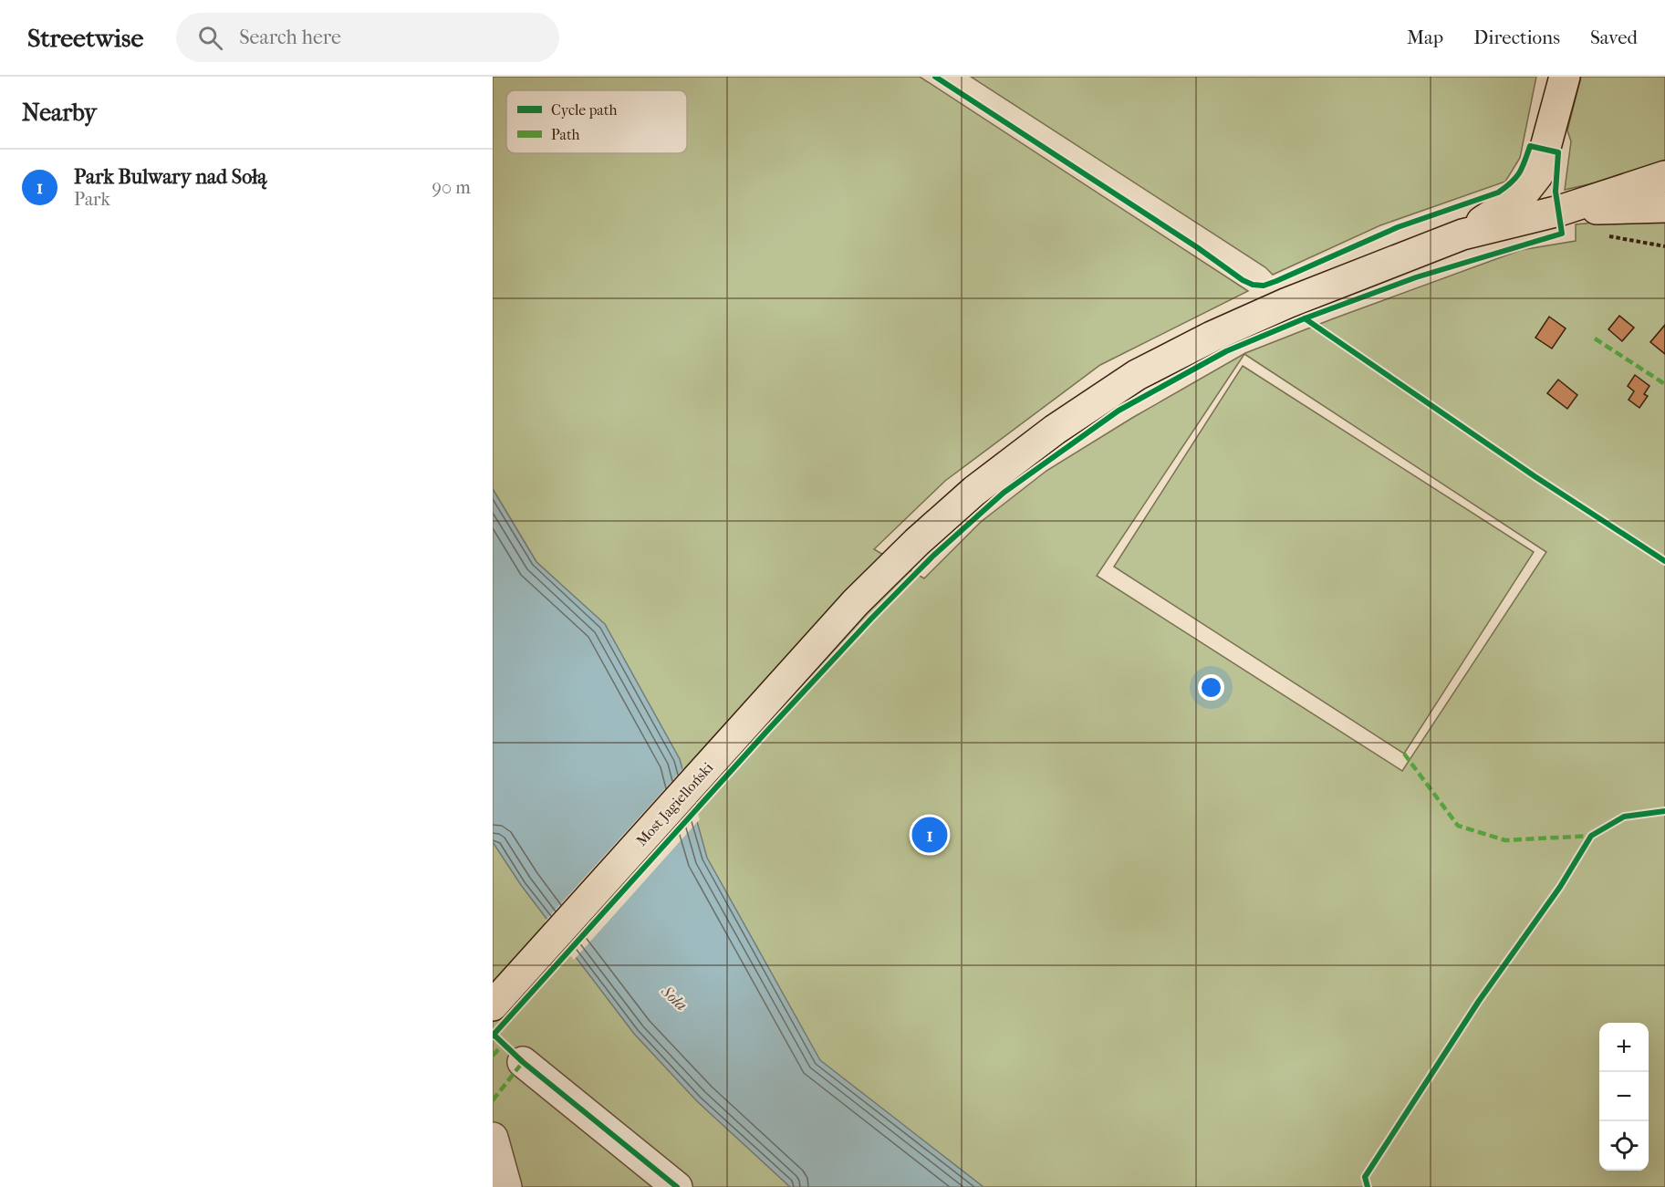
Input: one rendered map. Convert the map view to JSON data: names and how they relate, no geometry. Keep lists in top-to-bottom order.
{
  "streets": {
    "main road": ["Most Jagielloński"]
  },
  "water": ["Soła"],
  "legend": ["Cycle path", "Path"],
  "page": {
    "header": "Streetwise",
    "search": "Search here",
    "nav": ["Map", "Directions", "Saved"],
    "heading": "Nearby",
    "list": [
      {
        "mark": "1",
        "name": "Park Bulwary nad Sołą",
        "note": "Park",
        "value": "90 m"
      }
    ],
    "pins": "1",
    "map_buttons": ["+", "−"]
  }
}
